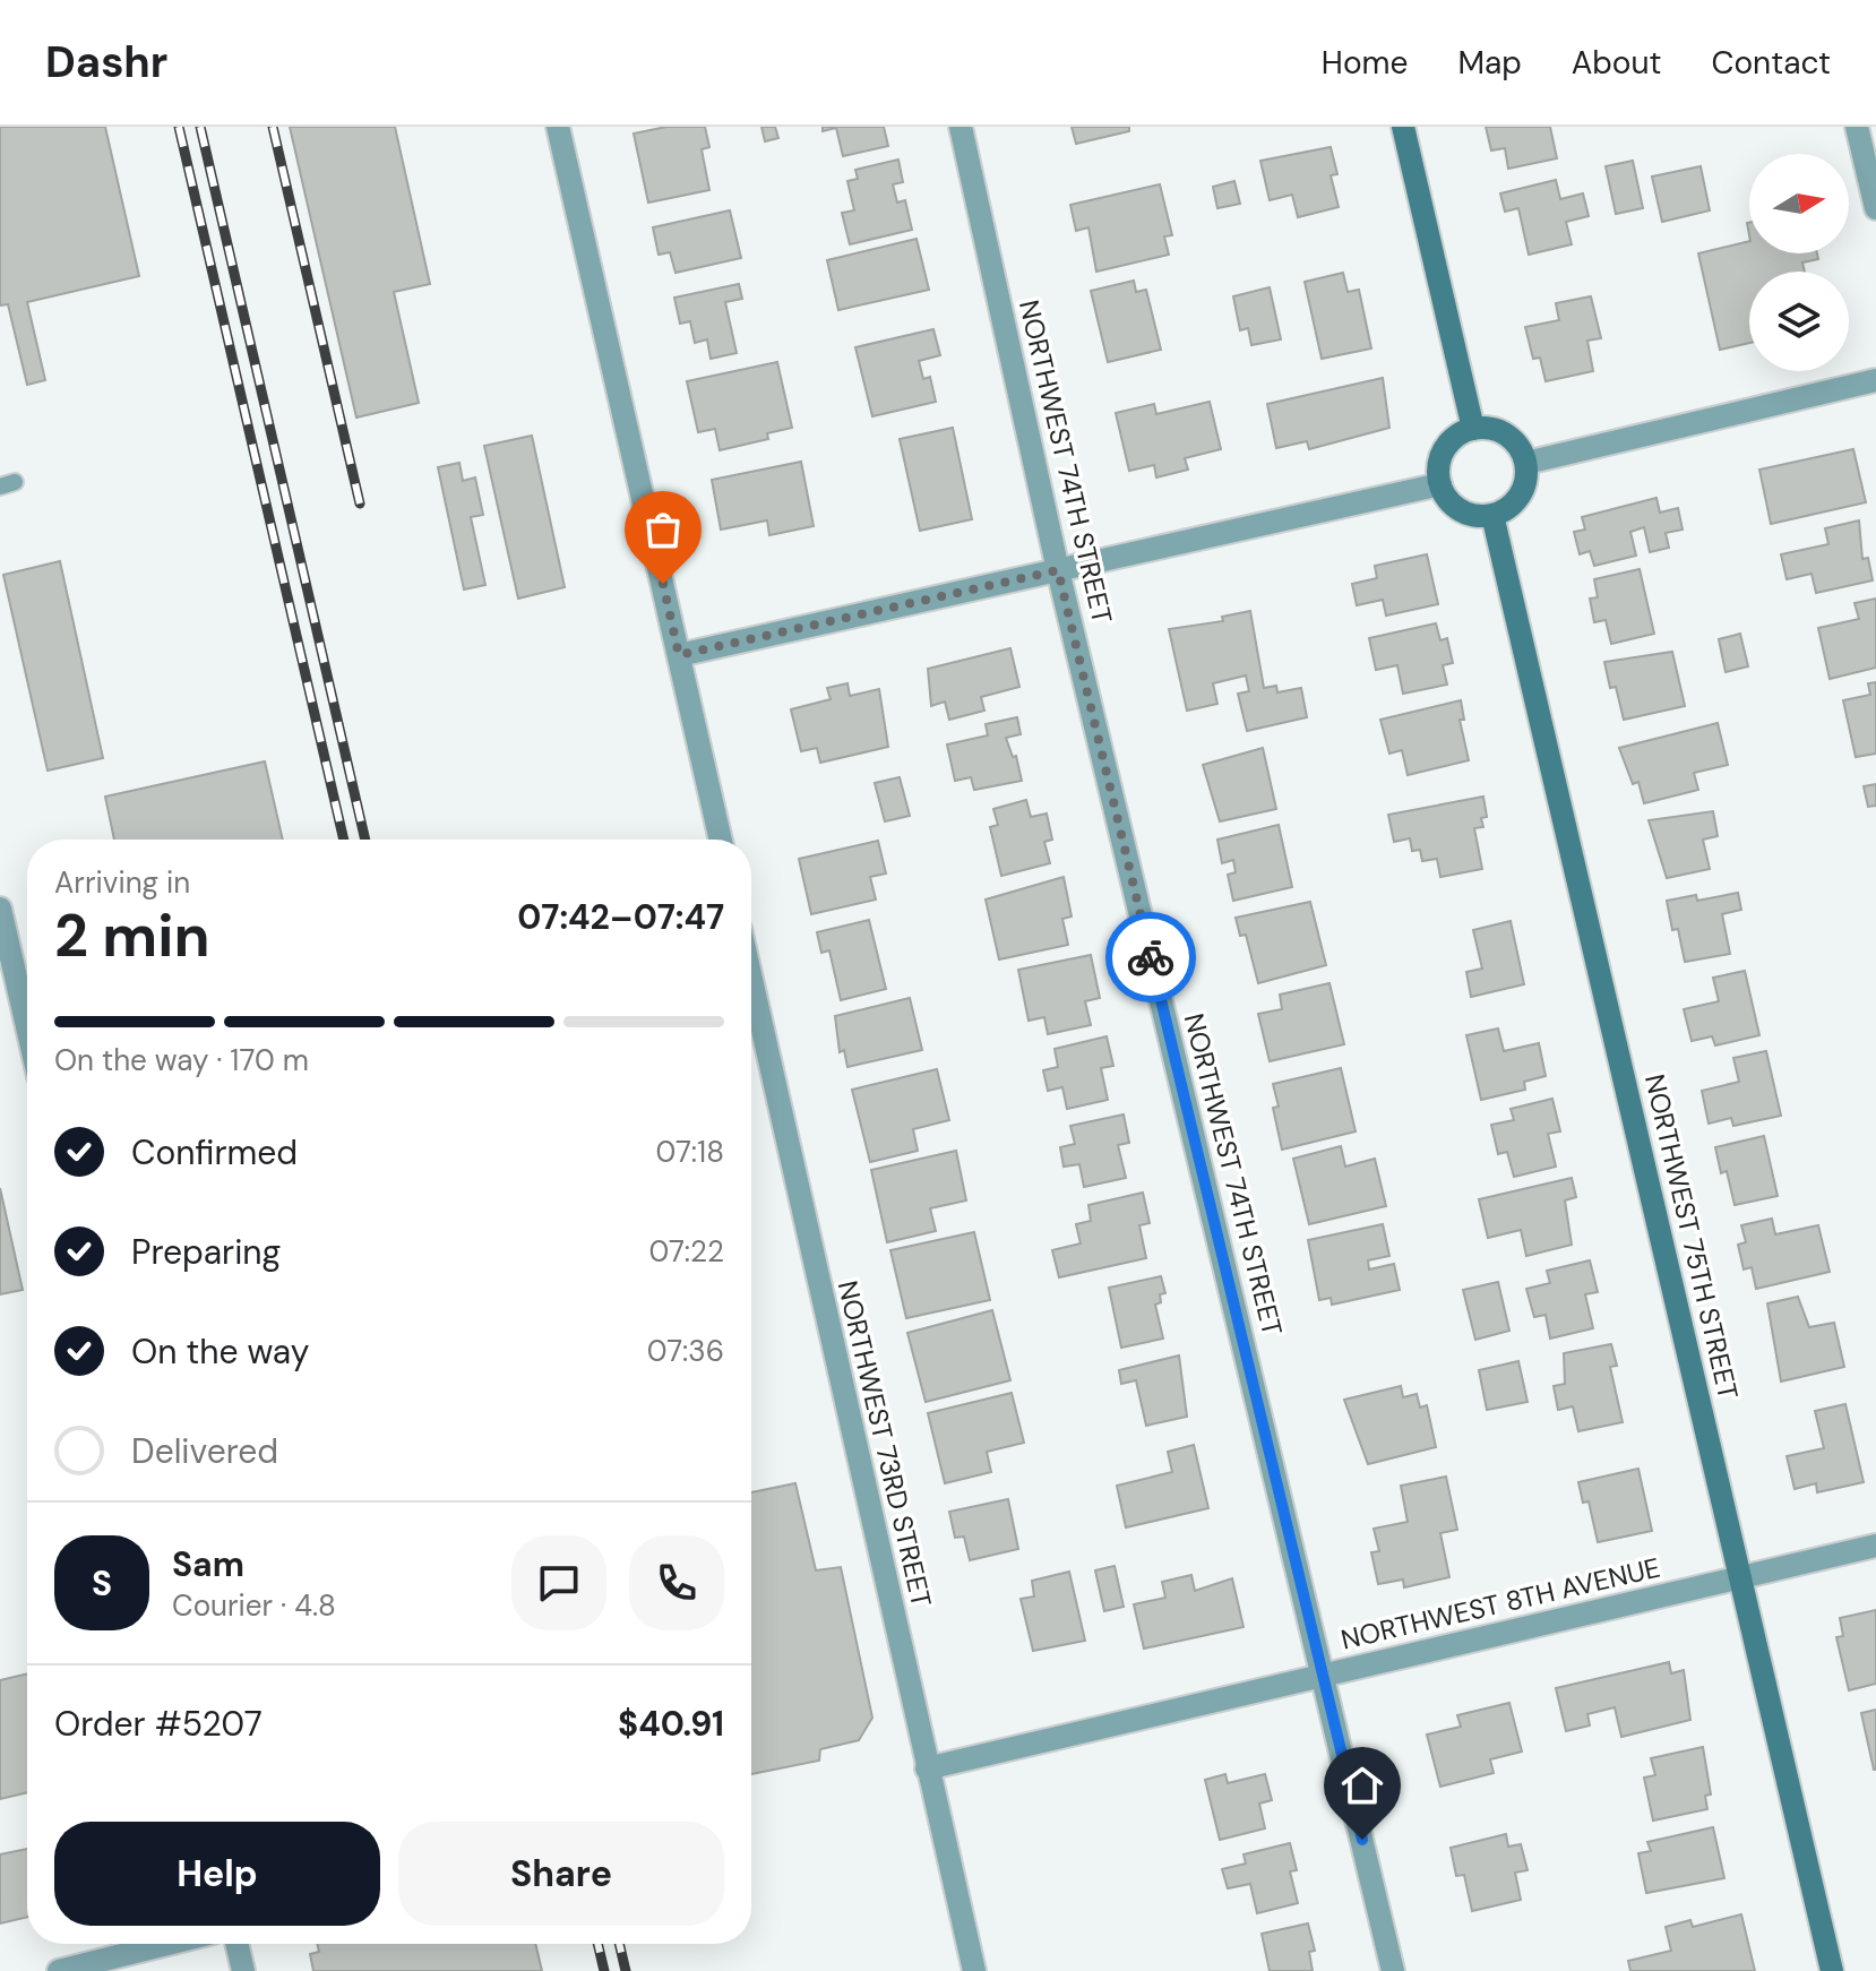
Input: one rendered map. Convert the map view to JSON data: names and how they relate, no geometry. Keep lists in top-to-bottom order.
{
  "streets": {
    "street": [
      "NORTHWEST 74TH STREET",
      "NORTHWEST 75TH STREET",
      "NORTHWEST 73RD STREET",
      "NORTHWEST 8TH AVENUE"
    ]
  },
  "crossings": [
    ["NORTHWEST 74TH STREET", "NORTHWEST 8TH AVENUE"],
    ["NORTHWEST 75TH STREET", "NORTHWEST 8TH AVENUE"],
    ["NORTHWEST 73RD STREET", "NORTHWEST 8TH AVENUE"]
  ],
  "north": "right",
  "page": {
    "header": "Dashr",
    "nav": [
      "Home",
      "Map",
      "About",
      "Contact"
    ],
    "heading": ["2 min", "Arriving in", "07:42–07:47"],
    "panel": [
      "Sam",
      "Courier · 4.8",
      "Order #5207",
      "$40.91"
    ],
    "bar": "On the way · 170 m",
    "list": [
      ["Confirmed", "07:18"],
      ["Preparing", "07:22"],
      ["On the way", "07:36"],
      "Delivered"
    ],
    "round": "S",
    "buttons": ["Help", "Share"]
  }
}
